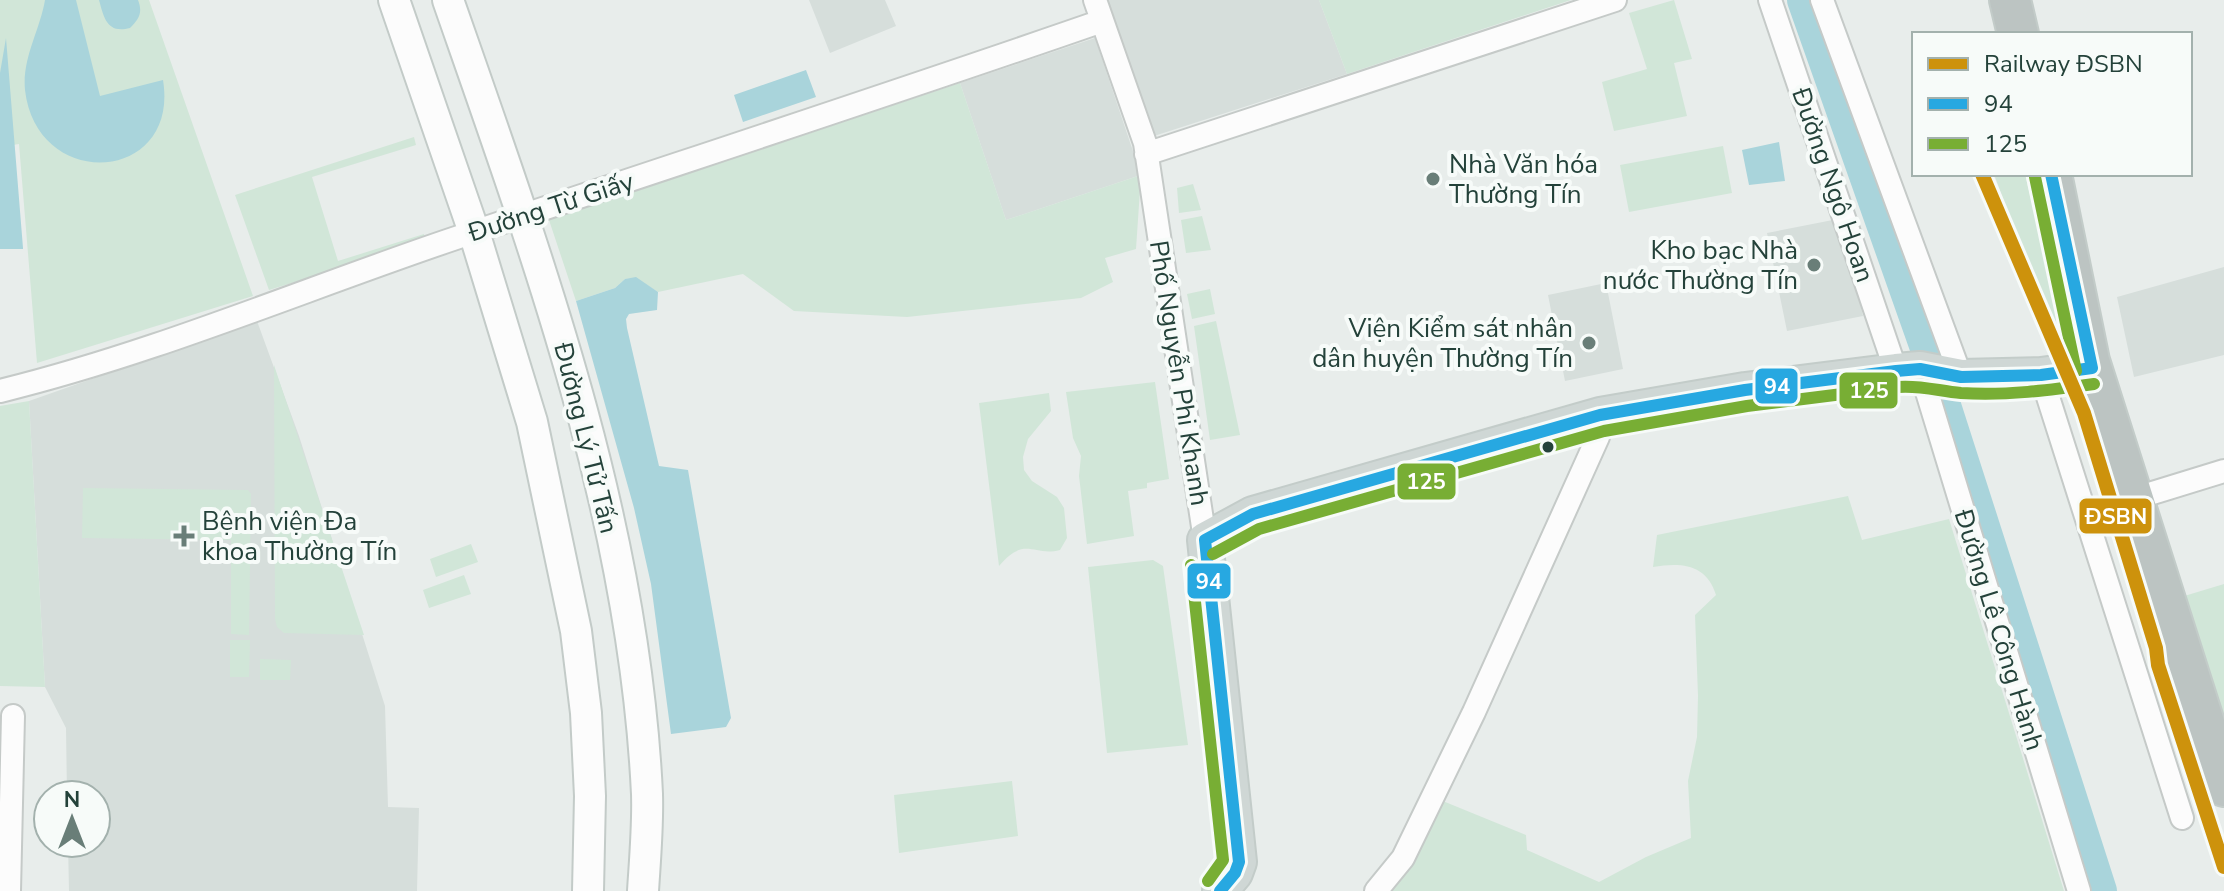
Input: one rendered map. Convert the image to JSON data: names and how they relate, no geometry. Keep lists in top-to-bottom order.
{
  "streets": {
    "main road": ["Phố Nguyễn Phi Khanh"],
    "street": [
      "Đường Ngô Hoan",
      "Đường Từ Giấy",
      "Đường Lý Tử Tấn",
      "Đường Lê Công Hành"
    ]
  },
  "crossings": [
    ["Đường Ngô Hoan", "Đường Lê Công Hành"],
    ["Đường Từ Giấy", "Phố Nguyễn Phi Khanh"],
    ["Đường Từ Giấy", "Đường Lý Tử Tấn"]
  ],
  "places": {
    "other": ["Nhà Văn hóa Thường Tín", "Kho bạc Nhà nước Thường Tín", "Viện Kiểm sát nhân dân huyện Thường Tín"],
    "health": ["Bệnh viện Đa khoa Thường Tín"]
  },
  "lines": ["rail line ĐSBN", "transit line 94", "transit line 125"],
  "legend": ["Railway ĐSBN", "94", "125"],
  "north": "top"
}
